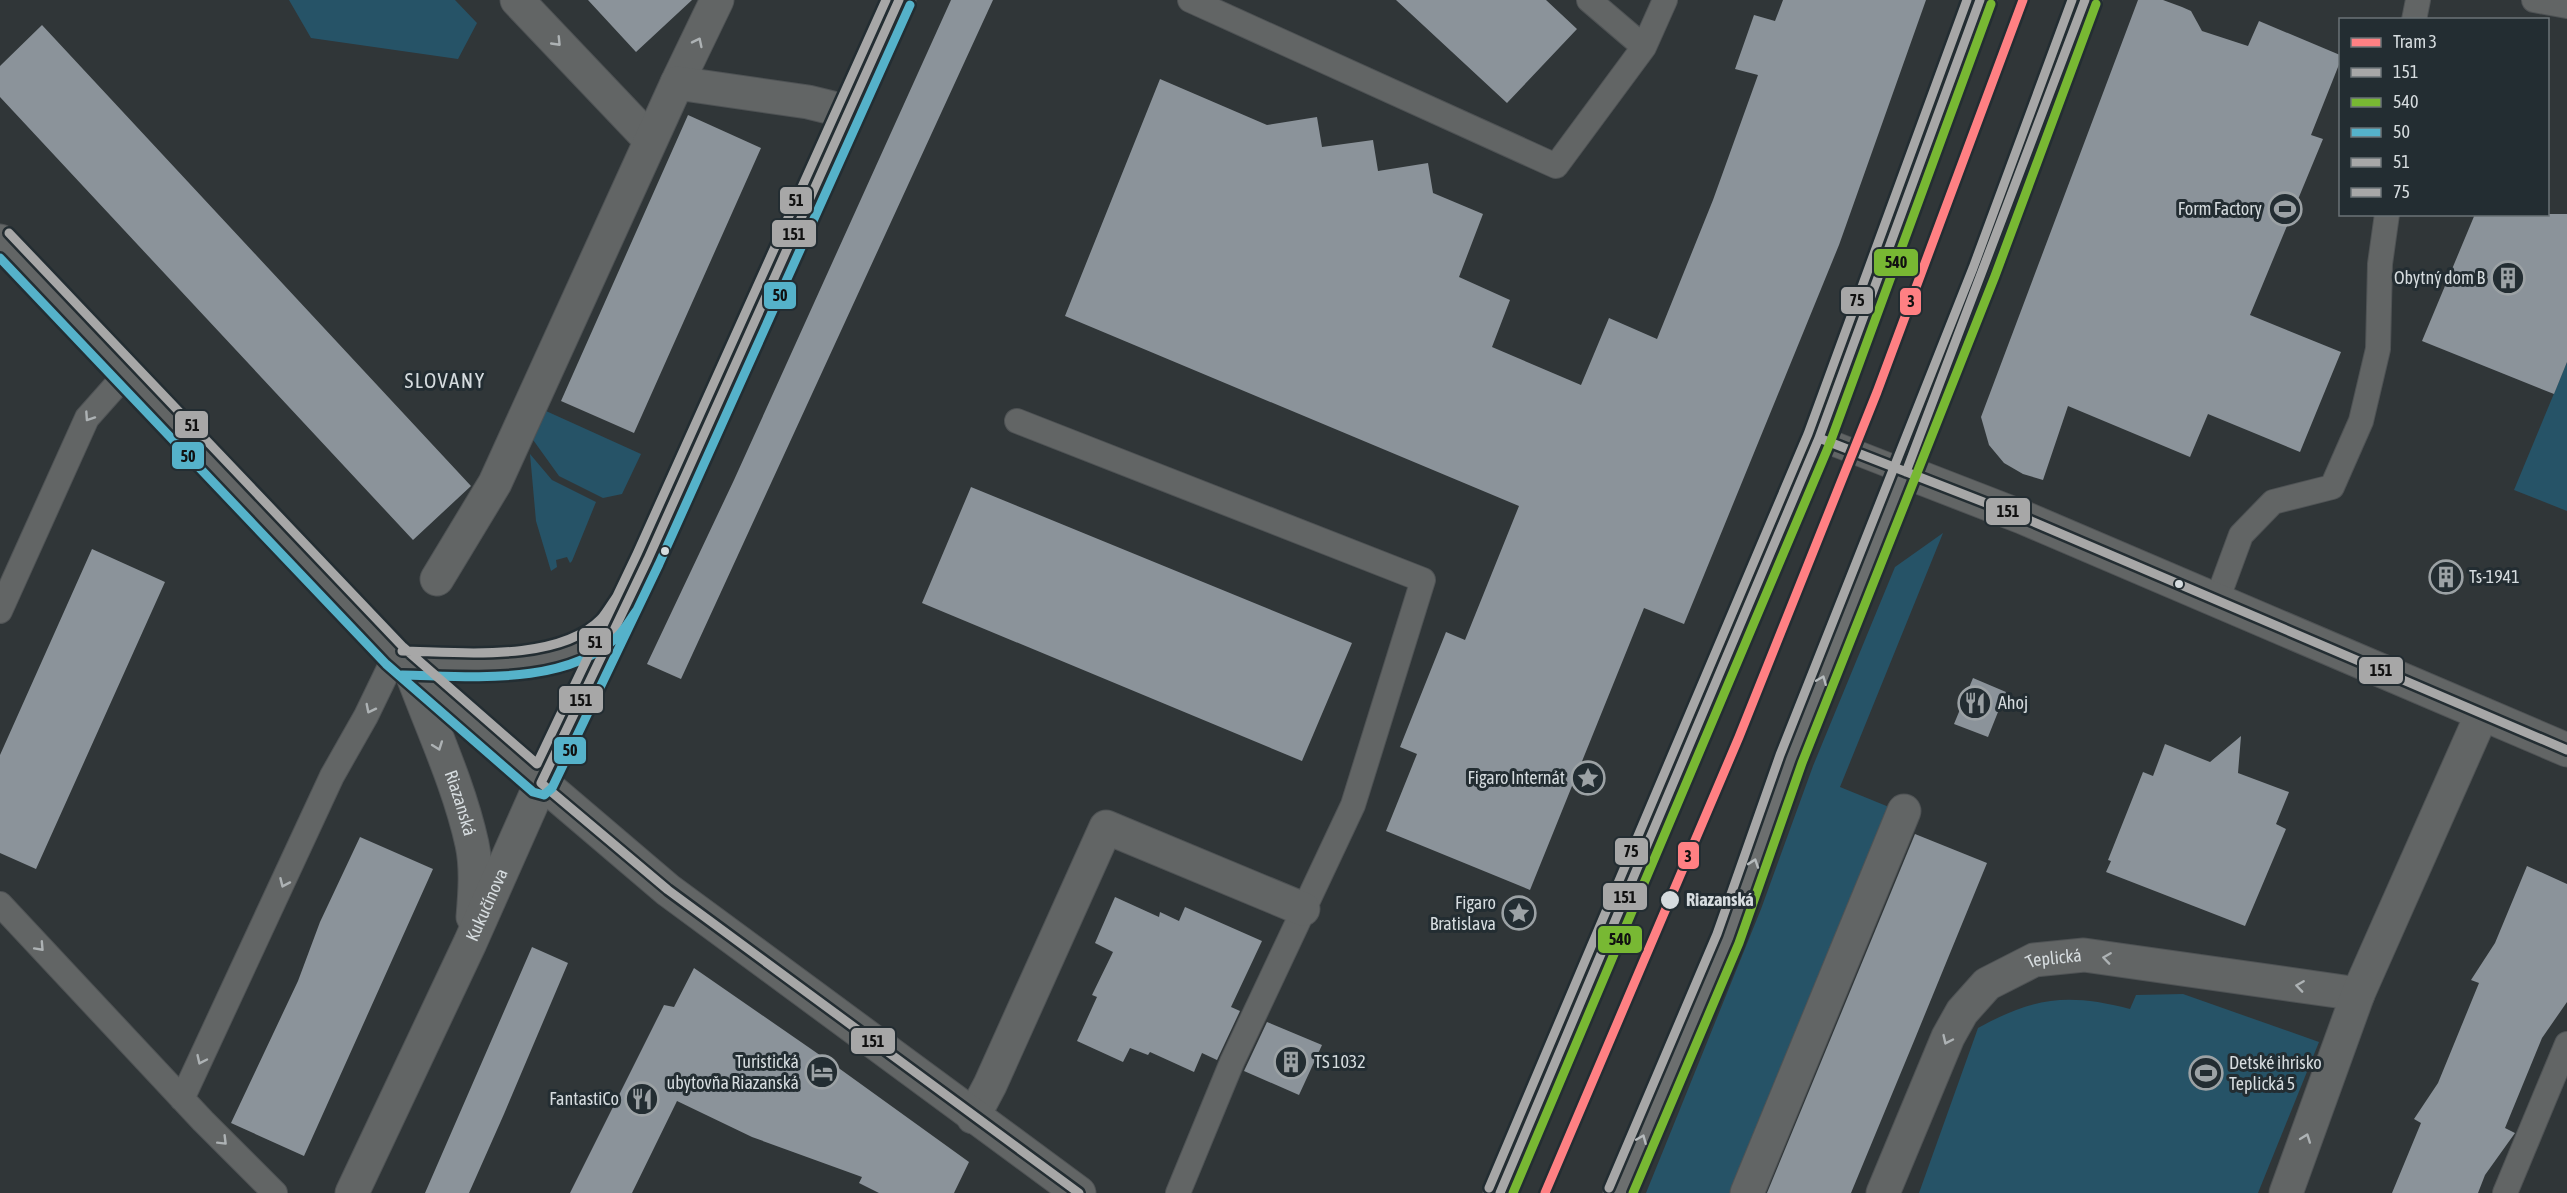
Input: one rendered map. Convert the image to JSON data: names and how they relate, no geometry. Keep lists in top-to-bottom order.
{
  "streets": {
    "street": ["Riazanská", "Kukučínova", "Teplická"]
  },
  "crossings": [
    ["Riazanská", "Kukučínova"]
  ],
  "one_way": ["Teplická"],
  "districts": ["SLOVANY"],
  "places": {
    "sports": ["Form Factory", "Detské ihrisko Teplická 5"],
    "building": ["Obytný dom B", "Ts-1941", "TS 1032"],
    "restaurant": ["Ahoj", "FantastiCo"],
    "place": ["Figaro Internát", "Figaro Bratislava"],
    "other": ["Riazanská"],
    "hotel": ["Turistická ubytovňa Riazanská"]
  },
  "lines": [
    "tram line 3",
    "transit line 151",
    "transit line 51",
    "transit line 75",
    "transit line 540",
    "transit line 50"
  ],
  "legend": [
    "Tram 3",
    "151",
    "540",
    "50",
    "51",
    "75"
  ]
}
